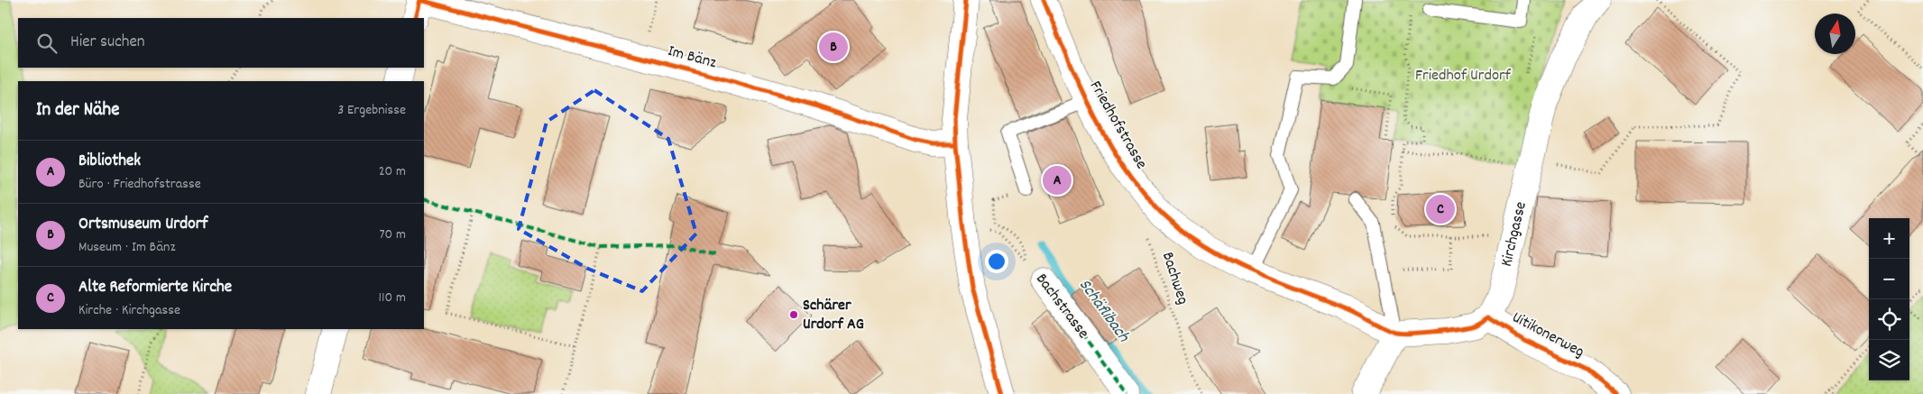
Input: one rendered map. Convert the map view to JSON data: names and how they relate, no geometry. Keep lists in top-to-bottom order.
{
  "streets": {
    "street": [
      "Im Bänz",
      "Friedhofstrasse",
      "Kirchgasse",
      "Bachstrasse",
      "Uitikonerweg"
    ],
    "path": ["Bachweg"]
  },
  "crossings": [
    ["Kirchgasse", "Uitikonerweg"]
  ],
  "water": ["Schäflibach"],
  "parks": ["Friedhof Urdorf"],
  "places": ["Schärer Urdorf AG"],
  "north": "top",
  "page": {
    "search": "Hier suchen",
    "pins": ["B", "A", "C"],
    "heading": ["In der Nähe", "3 Ergebnisse"],
    "list": [
      {
        "mark": "A",
        "name": "Bibliothek",
        "note": "Büro · Friedhofstrasse",
        "value": "20 m"
      },
      {
        "mark": "B",
        "name": "Ortsmuseum Urdorf",
        "note": "Museum · Im Bänz",
        "value": "70 m"
      },
      {
        "mark": "C",
        "name": "Alte Reformierte Kirche",
        "note": "Kirche · Kirchgasse",
        "value": "110 m"
      }
    ],
    "map_buttons": ["+", "−"]
  }
}
